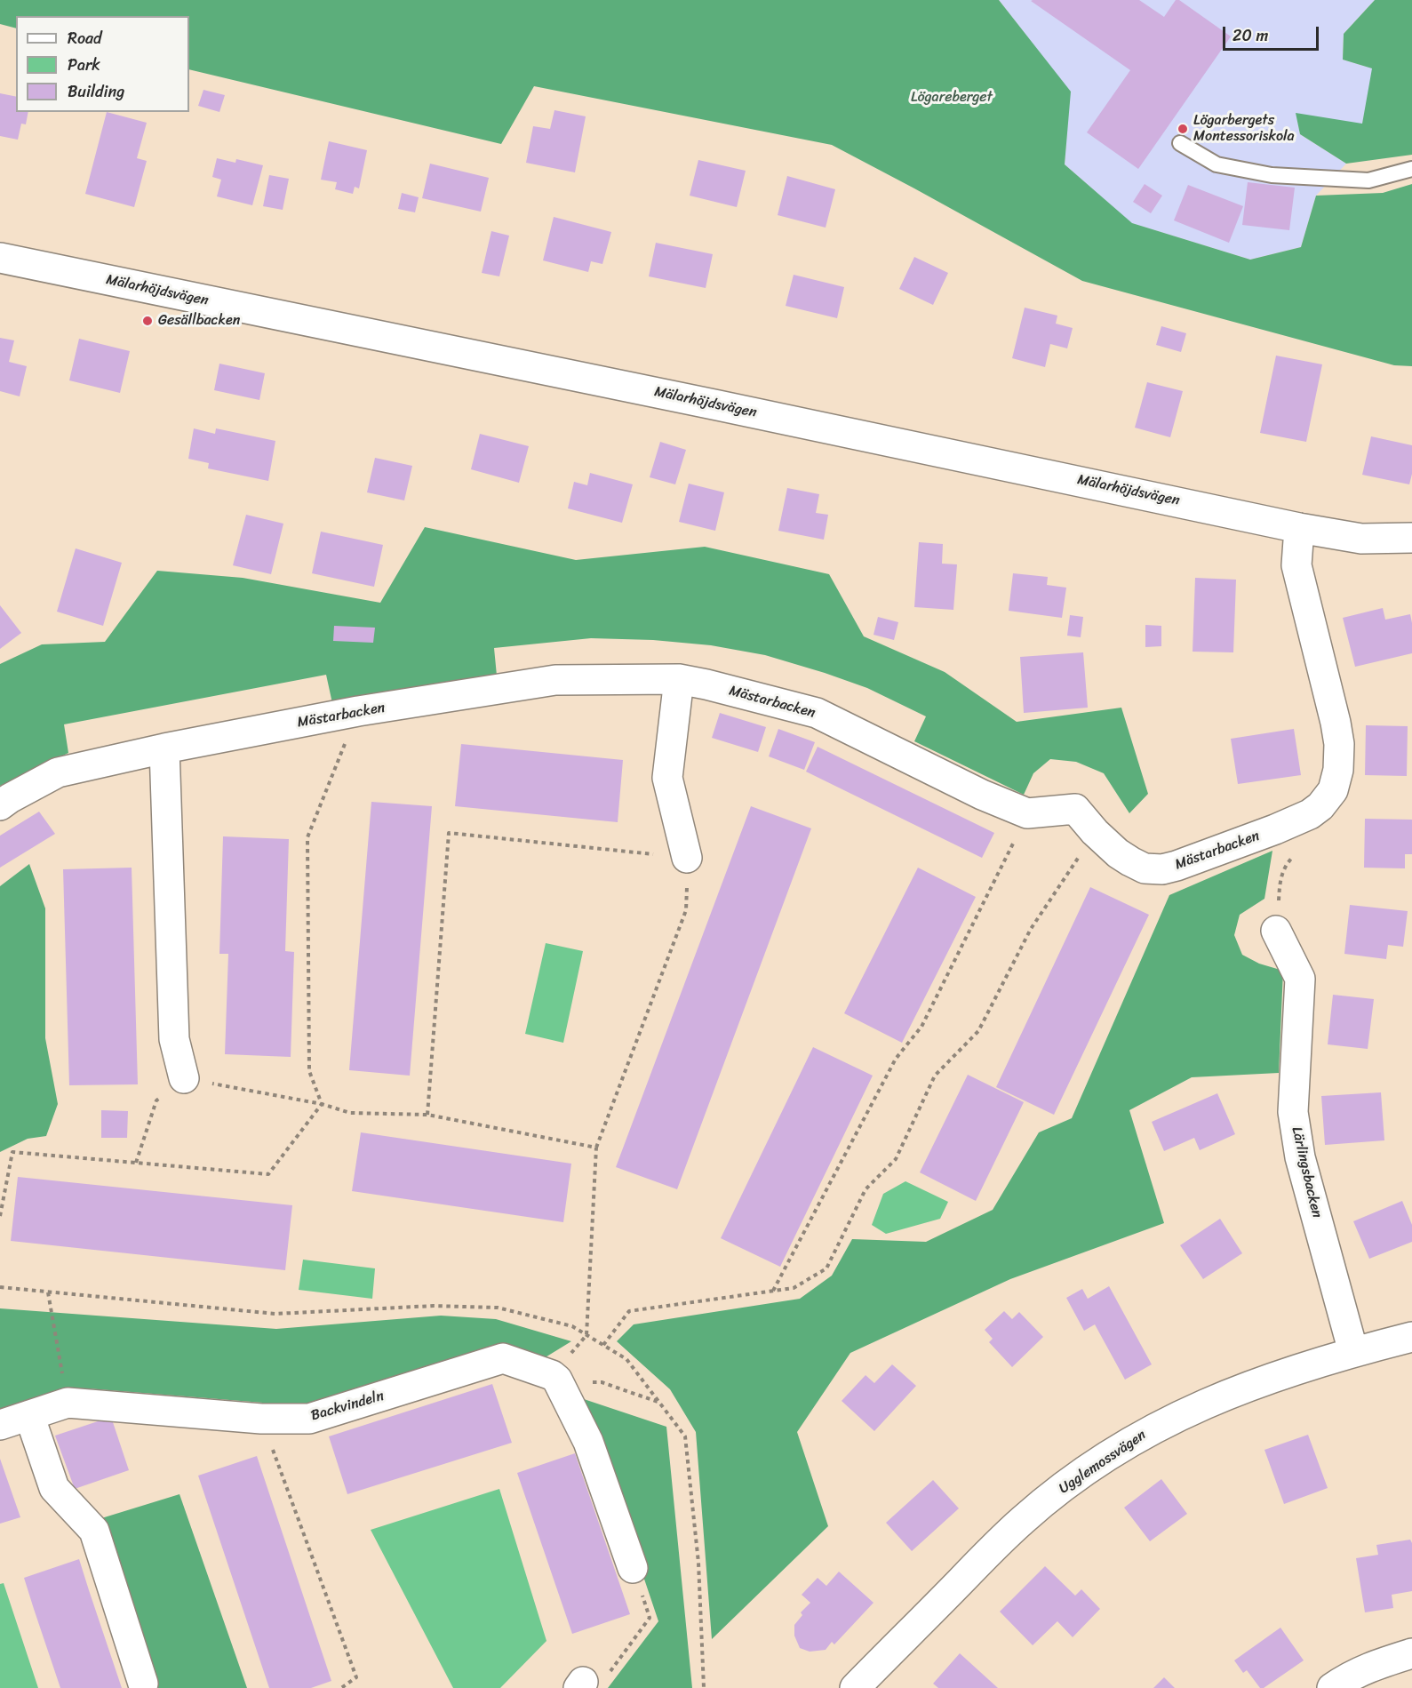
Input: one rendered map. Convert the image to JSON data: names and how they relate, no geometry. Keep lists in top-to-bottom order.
{
  "streets": {
    "street": [
      "Mälarhöjdsvägen",
      "Mästarbacken",
      "Lärlingsbacken",
      "Backvindeln",
      "Ugglemossvägen"
    ]
  },
  "crossings": [
    ["Mälarhöjdsvägen", "Mästarbacken"],
    ["Lärlingsbacken", "Ugglemossvägen"]
  ],
  "parks": ["Lögareberget"],
  "places": ["Lögarbergets Montessoriskola", "Gesällbacken"],
  "legend": ["Road", "Park", "Building"],
  "scale_bar": "20 m"
}
